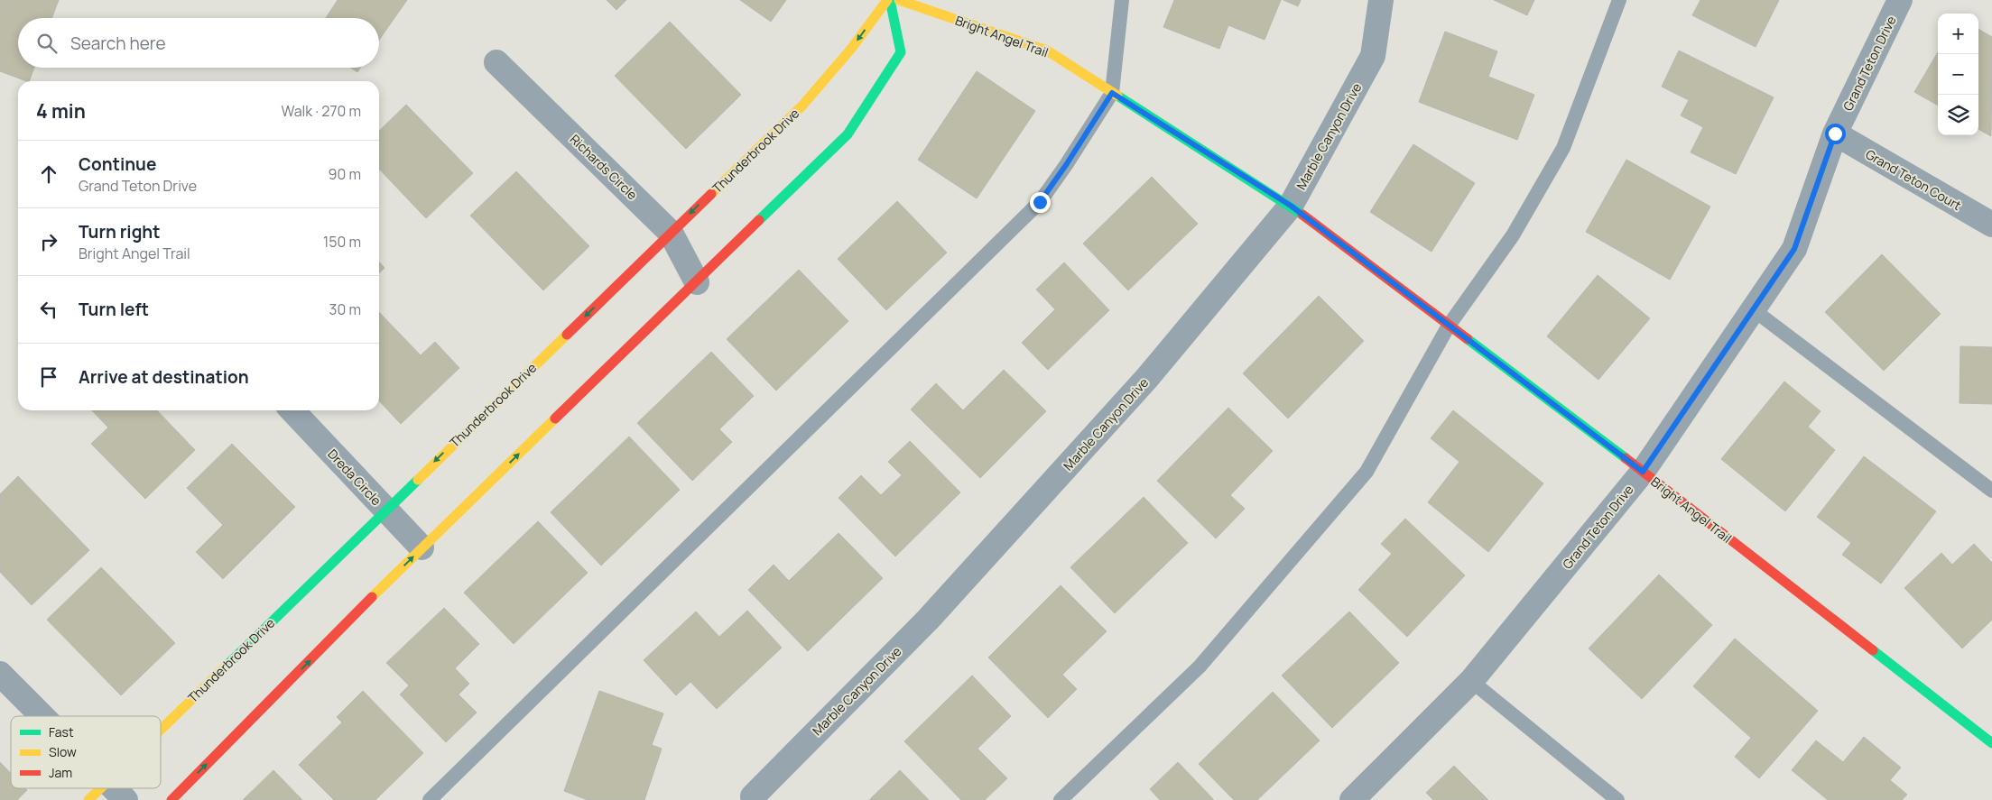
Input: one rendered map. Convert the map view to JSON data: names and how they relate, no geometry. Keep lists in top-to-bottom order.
{
  "streets": {
    "street": [
      "Bright Angel Trail",
      "Grand Teton Drive",
      "Marble Canyon Drive",
      "Thunderbrook Drive",
      "Richards Circle",
      "Grand Teton Court",
      "Dreda Circle"
    ]
  },
  "crossings": [
    ["Bright Angel Trail", "Grand Teton Drive"],
    ["Bright Angel Trail", "Marble Canyon Drive"],
    ["Grand Teton Drive", "Grand Teton Court"],
    ["Thunderbrook Drive", "Richards Circle"],
    ["Thunderbrook Drive", "Dreda Circle"]
  ],
  "legend": ["Fast", "Slow", "Jam"],
  "page": {
    "map_buttons": ["+", "−"],
    "search": "Search here",
    "heading": ["4 min", "Walk · 270 m"],
    "list": [
      ["Continue", "Grand Teton Drive", "90 m"],
      ["Turn right", "Bright Angel Trail", "150 m"],
      ["Turn left", "30 m"],
      "Arrive at destination"
    ]
  }
}
